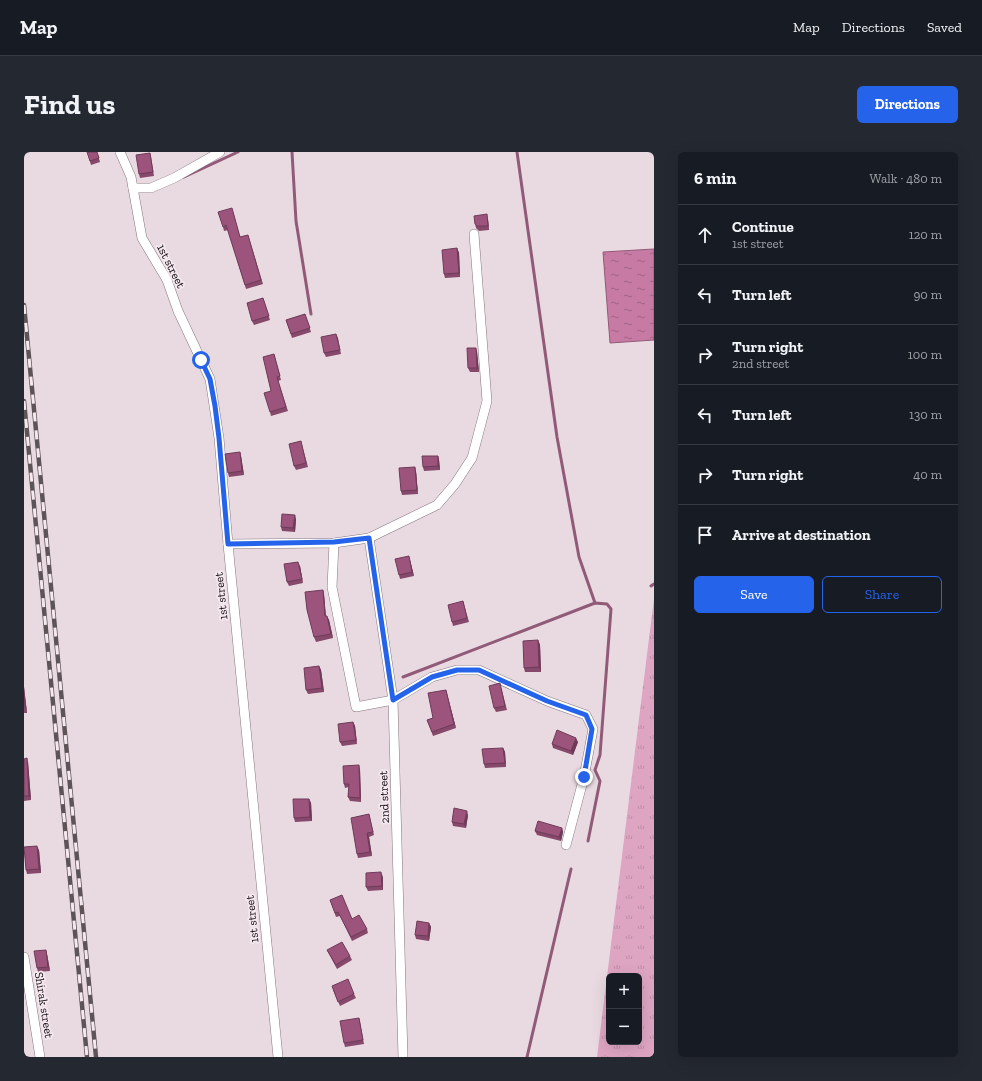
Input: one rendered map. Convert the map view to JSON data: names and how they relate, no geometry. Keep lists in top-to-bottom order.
{
  "streets": {
    "street": ["1st street", "2nd street", "Shirak street"]
  },
  "page": {
    "header": "Map",
    "nav": ["Map", "Directions", "Saved"],
    "buttons": [
      "Directions",
      ["Save", "Share"]
    ],
    "title": "Find us",
    "heading": ["6 min", "Walk · 480 m"],
    "list": [
      ["Continue", "1st street", "120 m"],
      ["Turn left", "90 m"],
      ["Turn right", "2nd street", "100 m"],
      ["Turn left", "130 m"],
      ["Turn right", "40 m"],
      "Arrive at destination"
    ],
    "map_buttons": ["+", "−"]
  }
}
